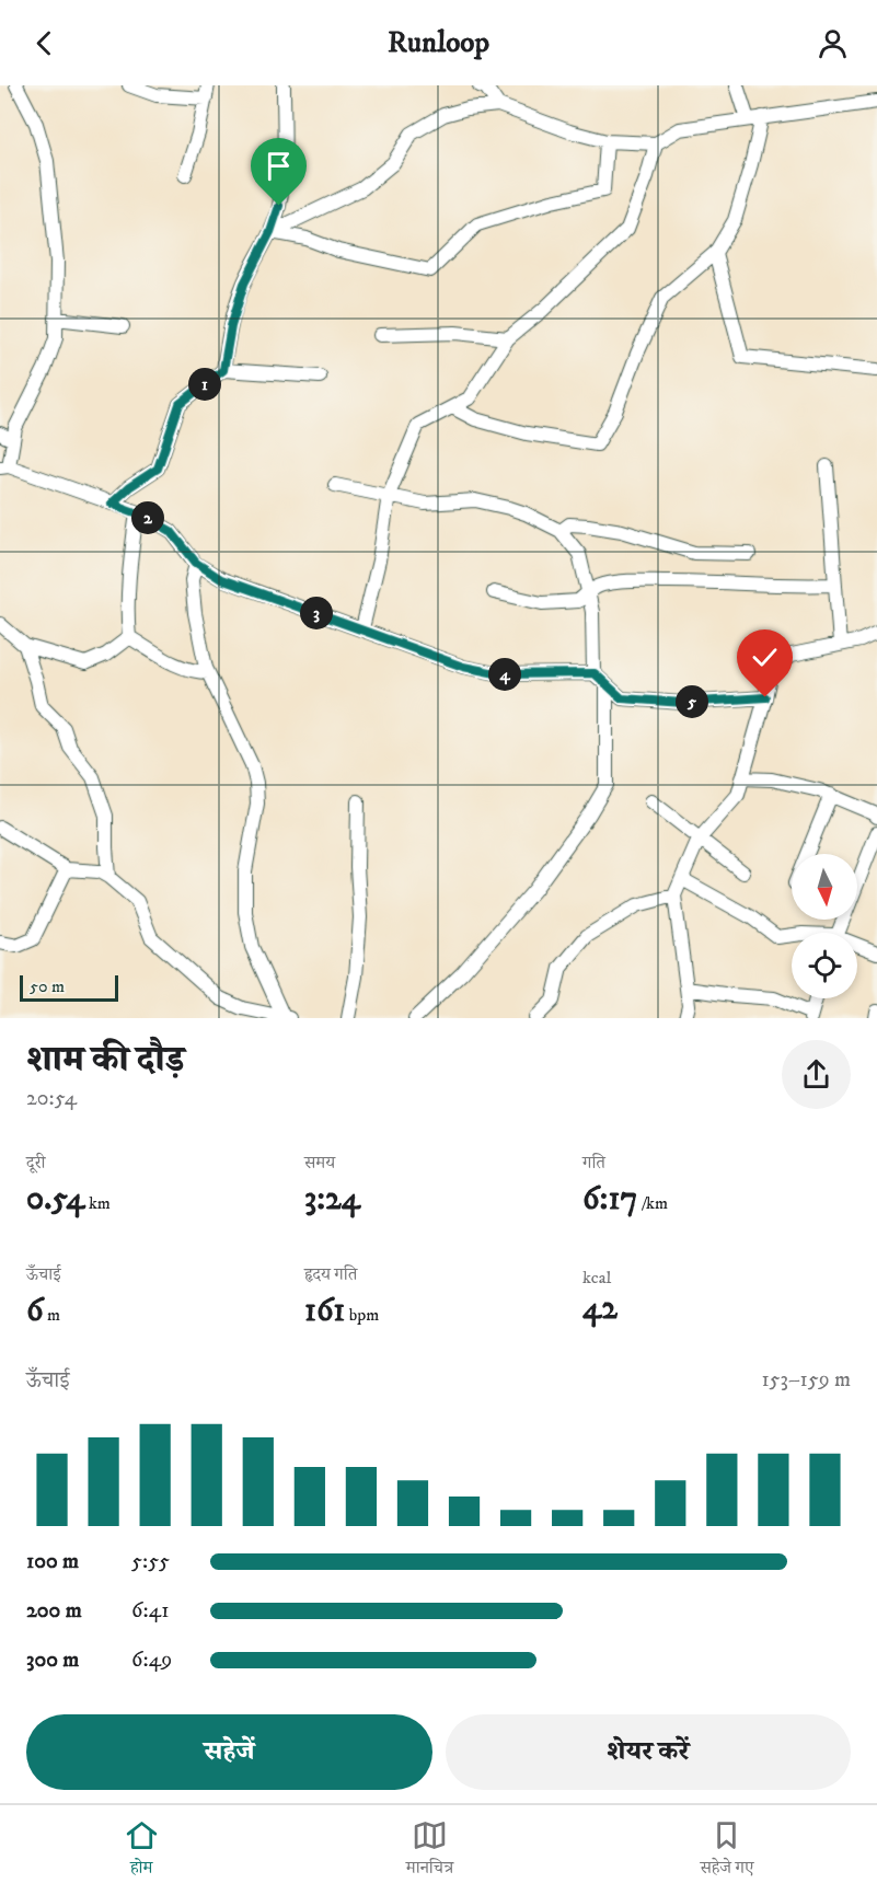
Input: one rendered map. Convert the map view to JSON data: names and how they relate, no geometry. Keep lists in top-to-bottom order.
{
  "scale_bar": "50 m",
  "north": "bottom",
  "page": {
    "header": "Runloop",
    "pins": [
      "1",
      "2",
      "3",
      "4",
      "5"
    ],
    "scale": "50 m",
    "heading": ["शाम की दौड़", "20:54"],
    "stats": [
      ["दूरी", "0.54 km"],
      ["समय", "3:24"],
      ["गति", "6:17 /km"],
      ["ऊँचाई", "6 m"],
      ["हृदय गति", "161 bpm"],
      ["kcal", "42"]
    ],
    "chart": ["ऊँचाई", "153–159 m"],
    "list": [
      {
        "name": "100 m",
        "note": "5:55"
      },
      {
        "name": "200 m",
        "note": "6:41"
      },
      {
        "name": "300 m",
        "note": "6:49"
      }
    ],
    "buttons": ["सहेजें", "शेयर करें"],
    "tabs": ["होम", "मानचित्र", "सहेजे गए"]
  }
}
